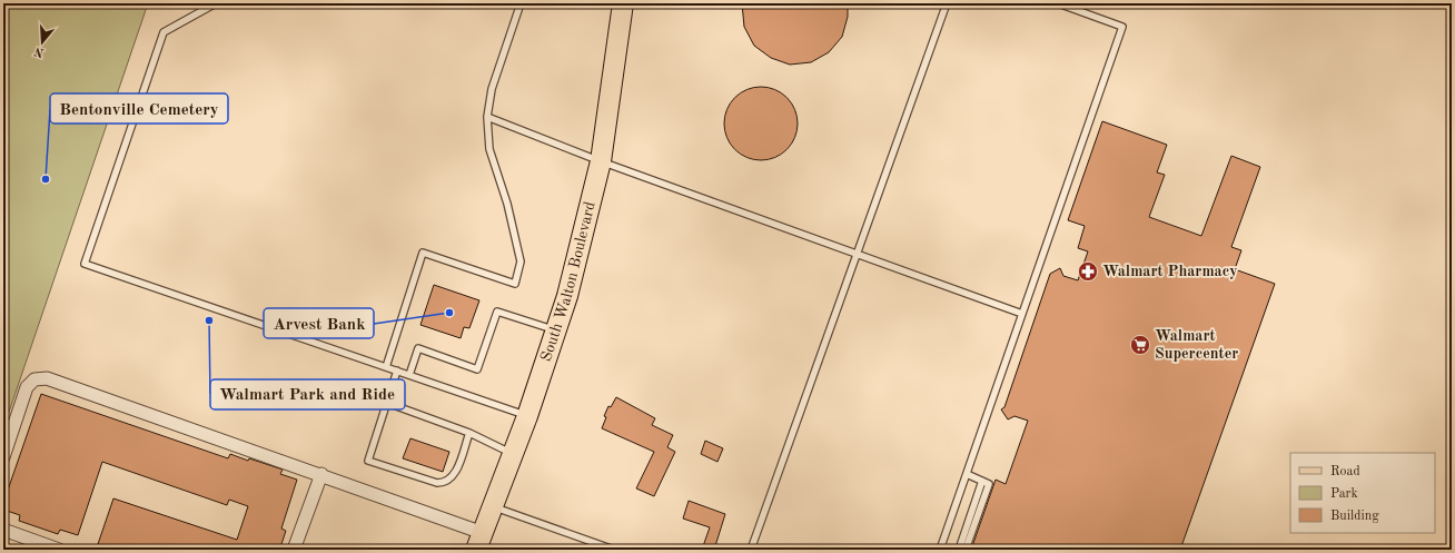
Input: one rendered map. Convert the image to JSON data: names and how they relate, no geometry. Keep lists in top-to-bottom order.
{
  "streets": {
    "main road": ["South Walton Boulevard"]
  },
  "places": {
    "other": ["Bentonville Cemetery", "Arvest Bank", "Walmart Park and Ride"],
    "pharmacy": ["Walmart Pharmacy"],
    "supermarket": ["Walmart Supercenter"]
  },
  "legend": ["Road", "Park", "Building"],
  "north": "bottom"
}
